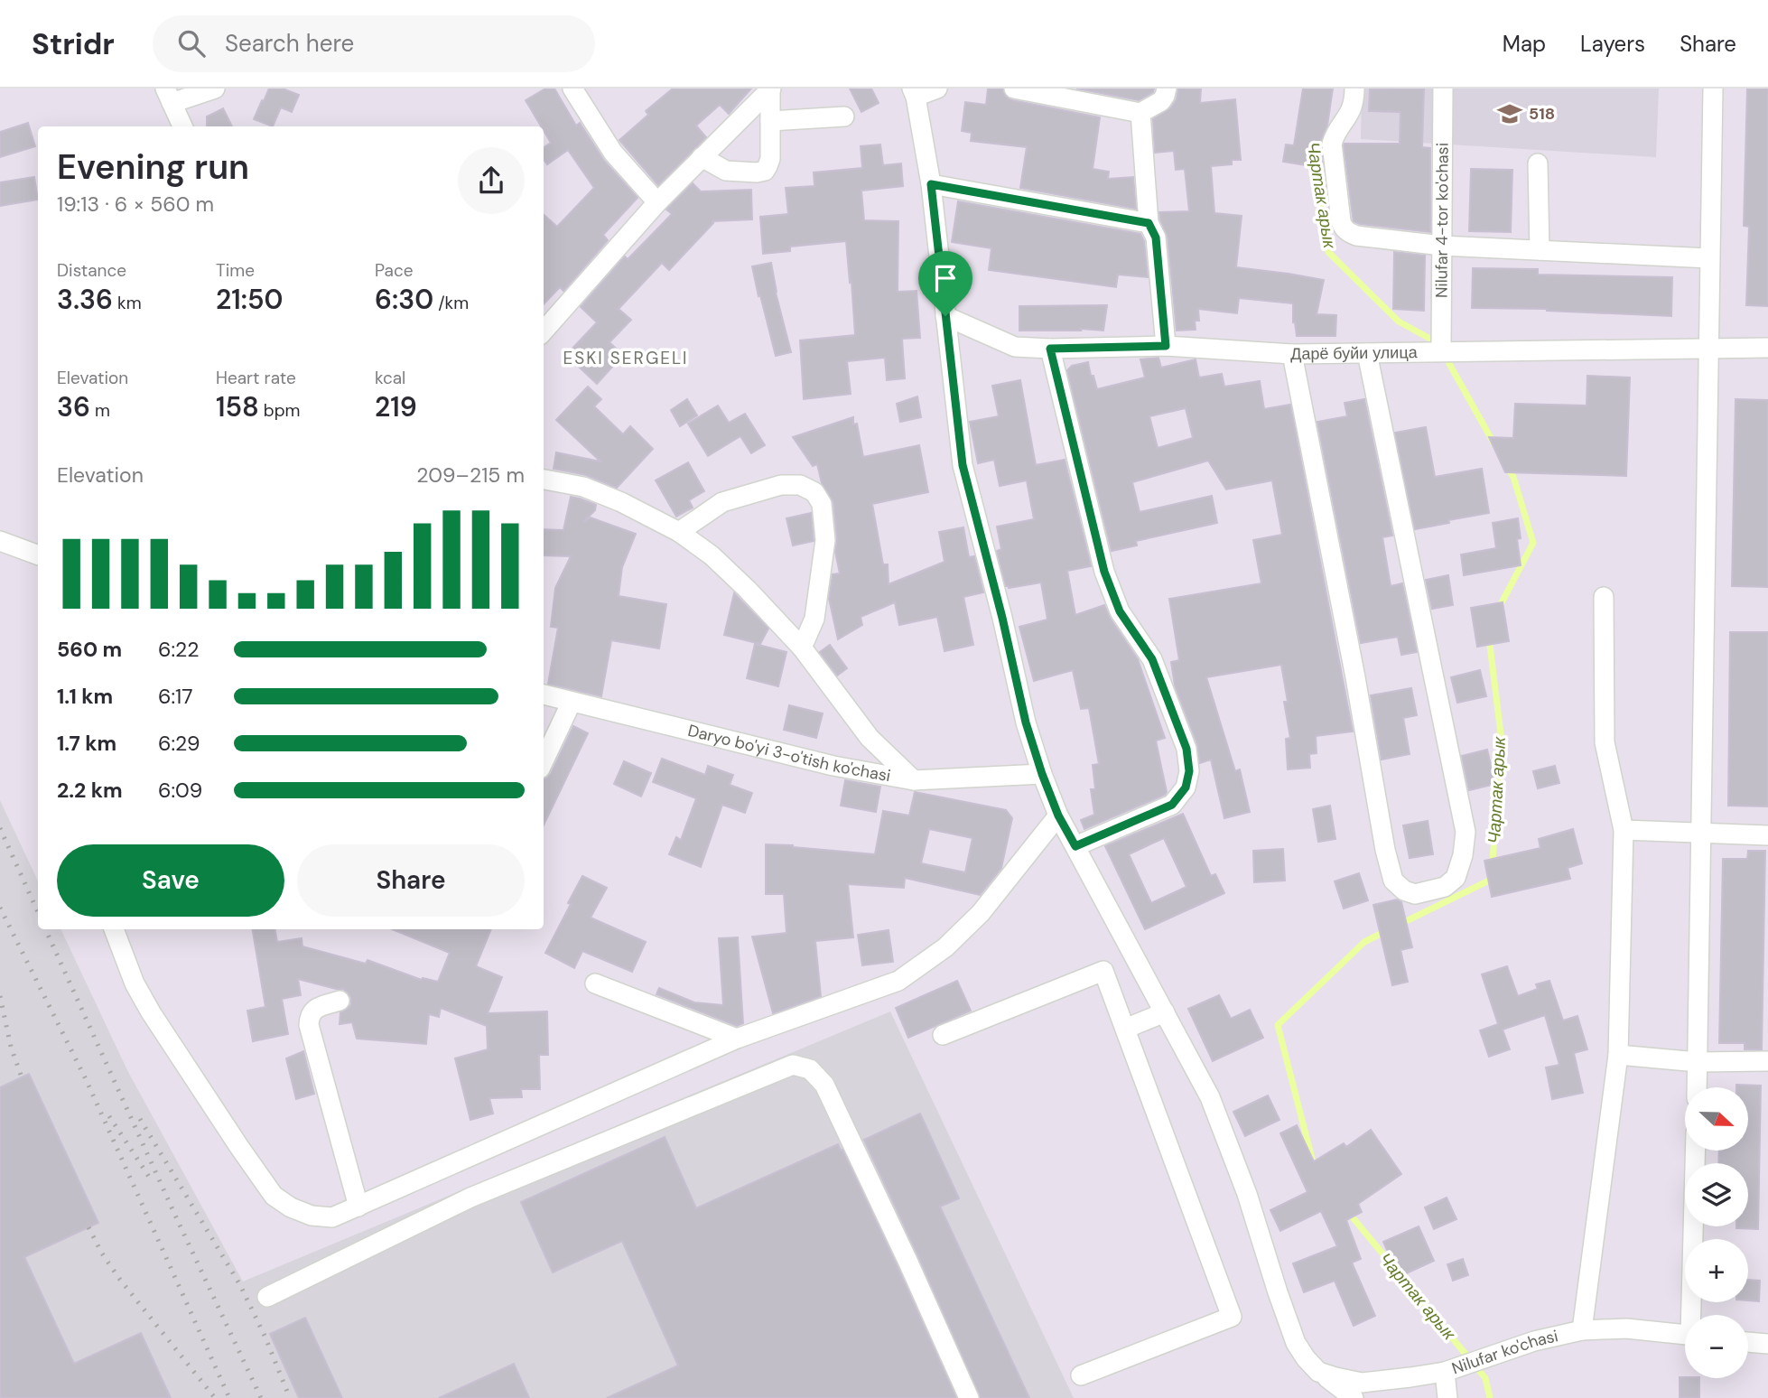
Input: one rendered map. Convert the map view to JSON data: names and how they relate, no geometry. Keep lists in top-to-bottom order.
{
  "streets": {
    "street": [
      "Nilufar 4-tor ko'chasi",
      "Дарё буйи улица",
      "Daryo bo'yi 3-o'tish ko'chasi",
      "Nilufar ko'chasi"
    ]
  },
  "crossings": [
    ["Nilufar 4-tor ko'chasi", "Дарё буйи улица"]
  ],
  "districts": ["ESKI SERGELI"],
  "water": ["Чартак арык"],
  "places": {
    "school or university": ["518"]
  },
  "north": "right",
  "page": {
    "header": "Stridr",
    "search": "Search here",
    "nav": ["Map", "Layers", "Share"],
    "heading": ["Evening run", "19:13 · 6 × 560 m"],
    "stats": [
      ["Distance", "3.36 km"],
      ["Time", "21:50"],
      ["Pace", "6:30 /km"],
      ["Elevation", "36 m"],
      ["Heart rate", "158 bpm"],
      ["kcal", "219"]
    ],
    "chart": ["Elevation", "209–215 m"],
    "list": [
      {
        "name": "560 m",
        "note": "6:22"
      },
      {
        "name": "1.1 km",
        "note": "6:17"
      },
      {
        "name": "1.7 km",
        "note": "6:29"
      },
      {
        "name": "2.2 km",
        "note": "6:09"
      }
    ],
    "buttons": ["Save", "Share"],
    "map_buttons": ["+", "−"]
  }
}
